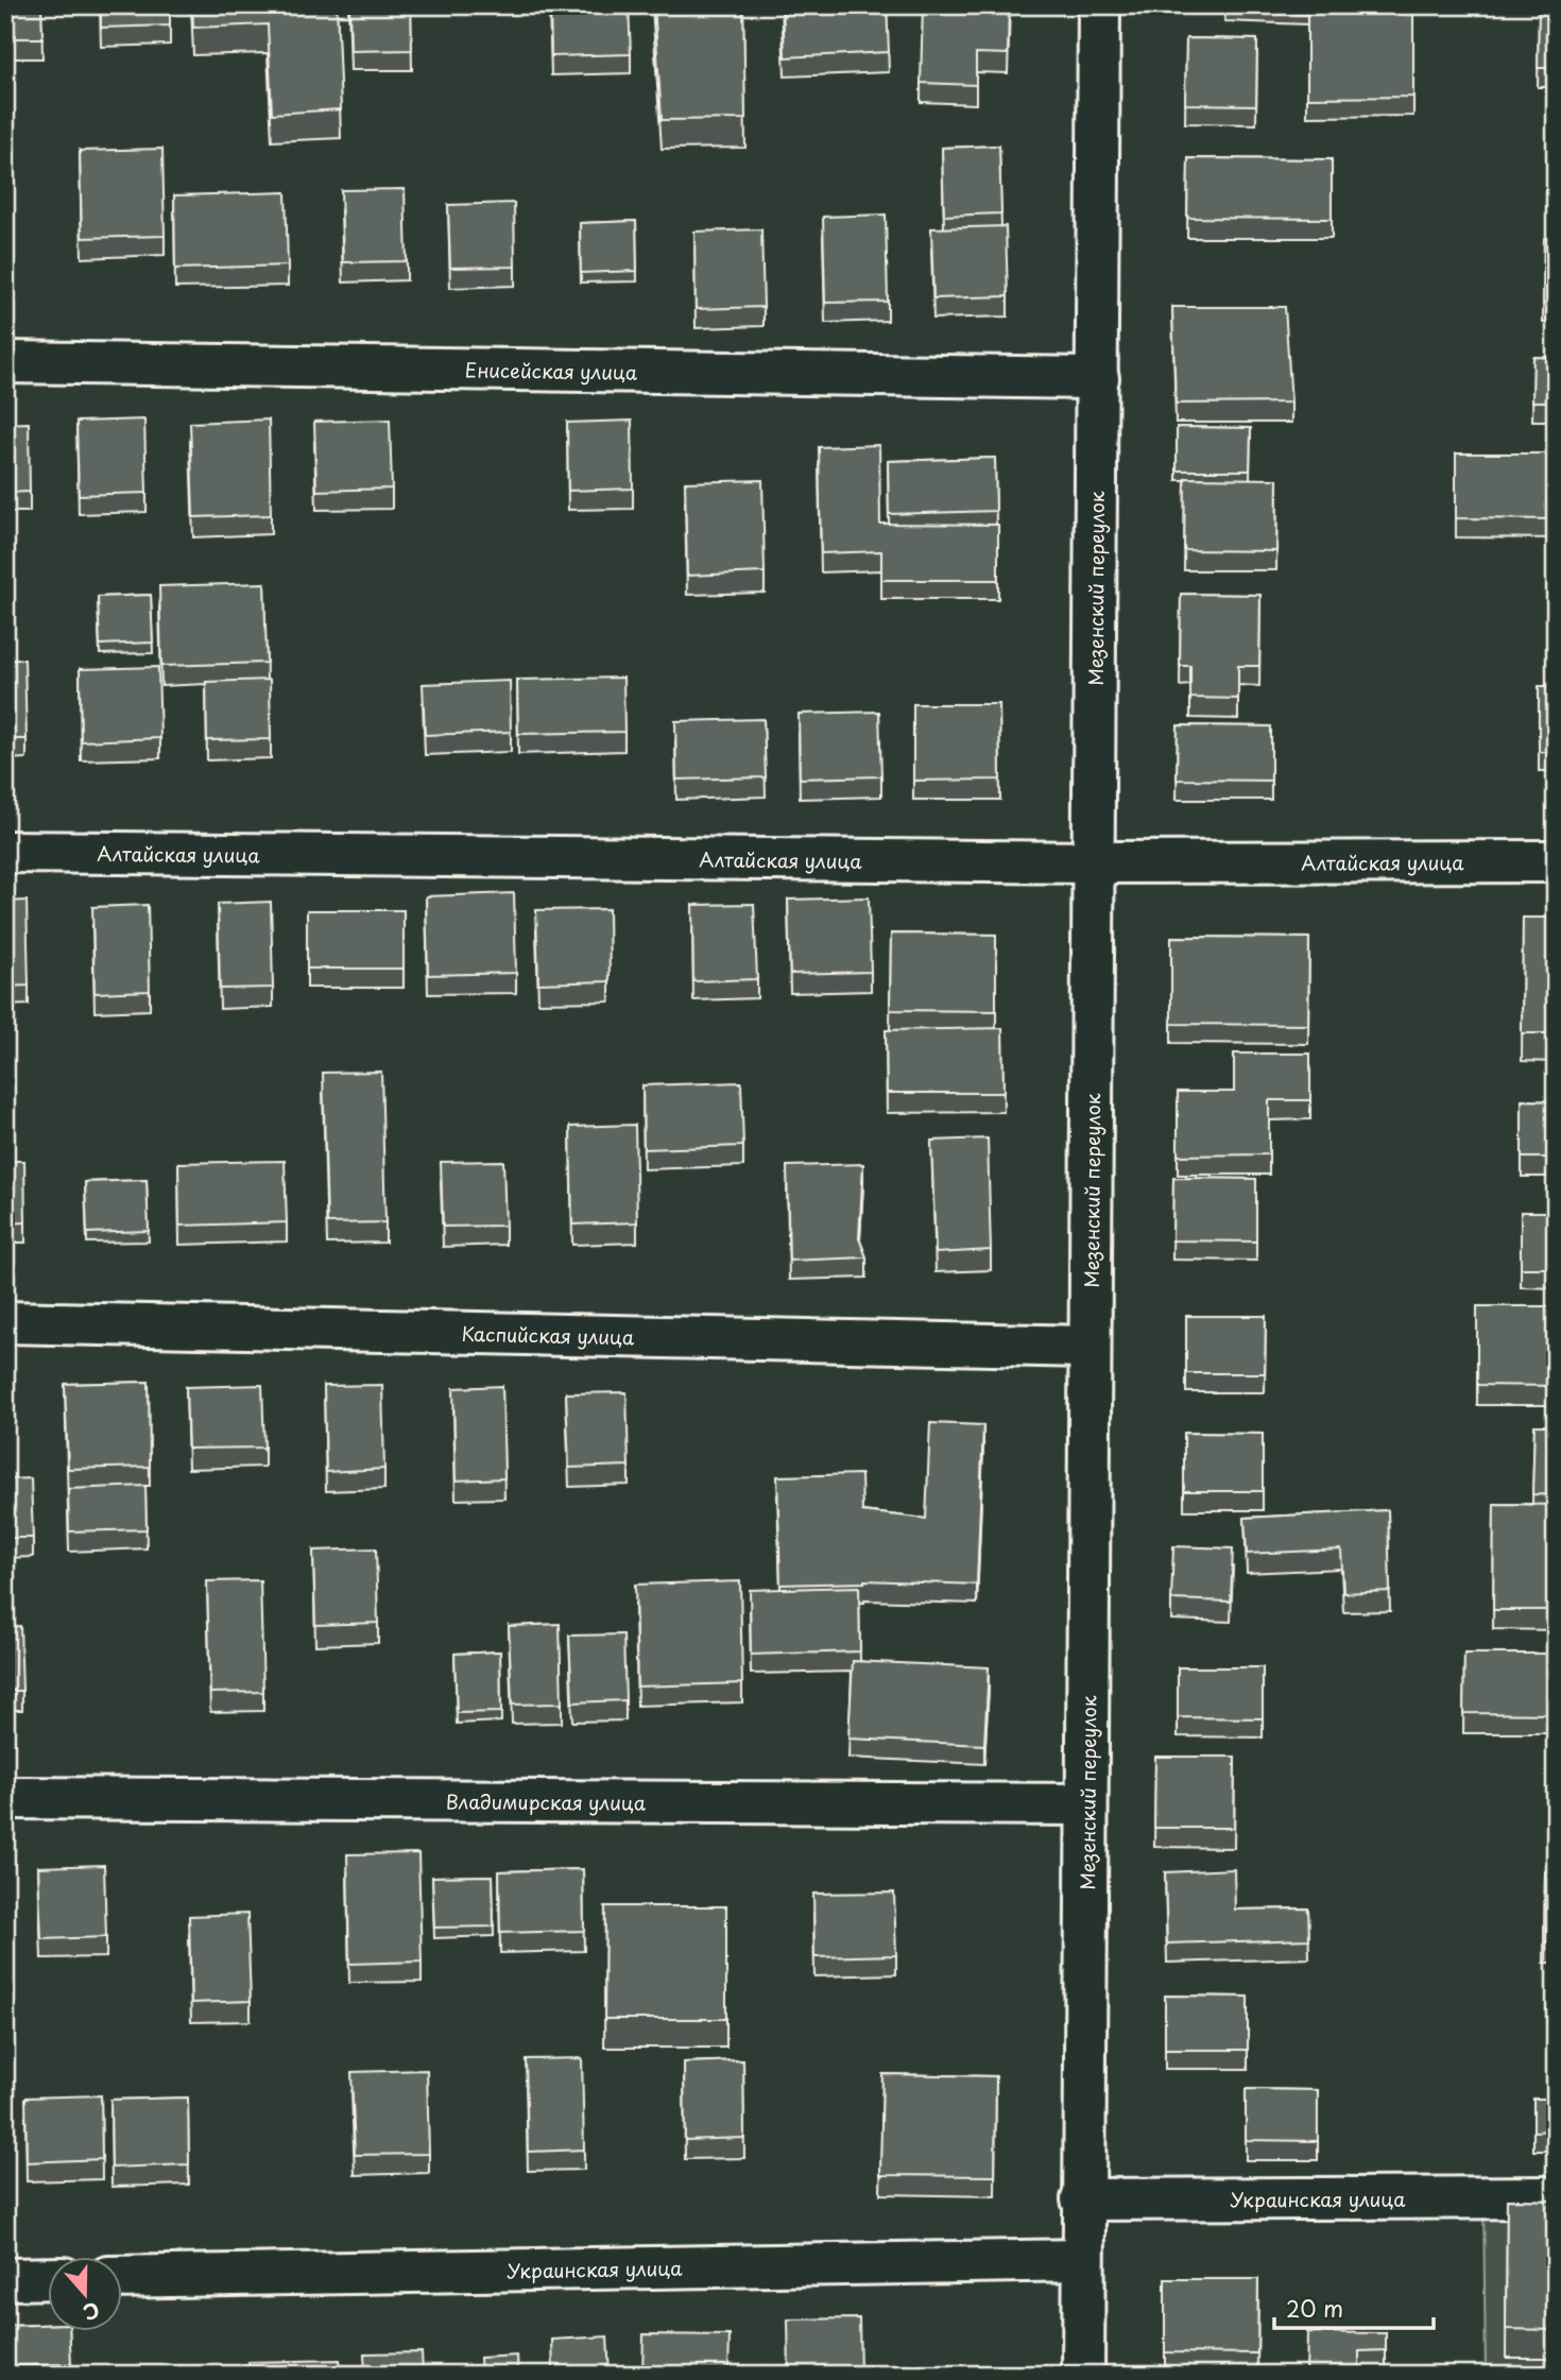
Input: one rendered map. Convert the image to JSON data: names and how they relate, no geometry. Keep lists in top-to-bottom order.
{
  "streets": {
    "street": [
      "Енисейская улица",
      "Мезенский переулок",
      "Алтайская улица",
      "Каспийская улица",
      "Владимирская улица",
      "Украинская улица"
    ]
  },
  "crossings": [
    ["Енисейская улица", "Мезенский переулок"],
    ["Мезенский переулок", "Алтайская улица"],
    ["Мезенский переулок", "Каспийская улица"],
    ["Мезенский переулок", "Владимирская улица"],
    ["Мезенский переулок", "Украинская улица"]
  ],
  "scale_bar": "20 m",
  "north": "bottom"
}
